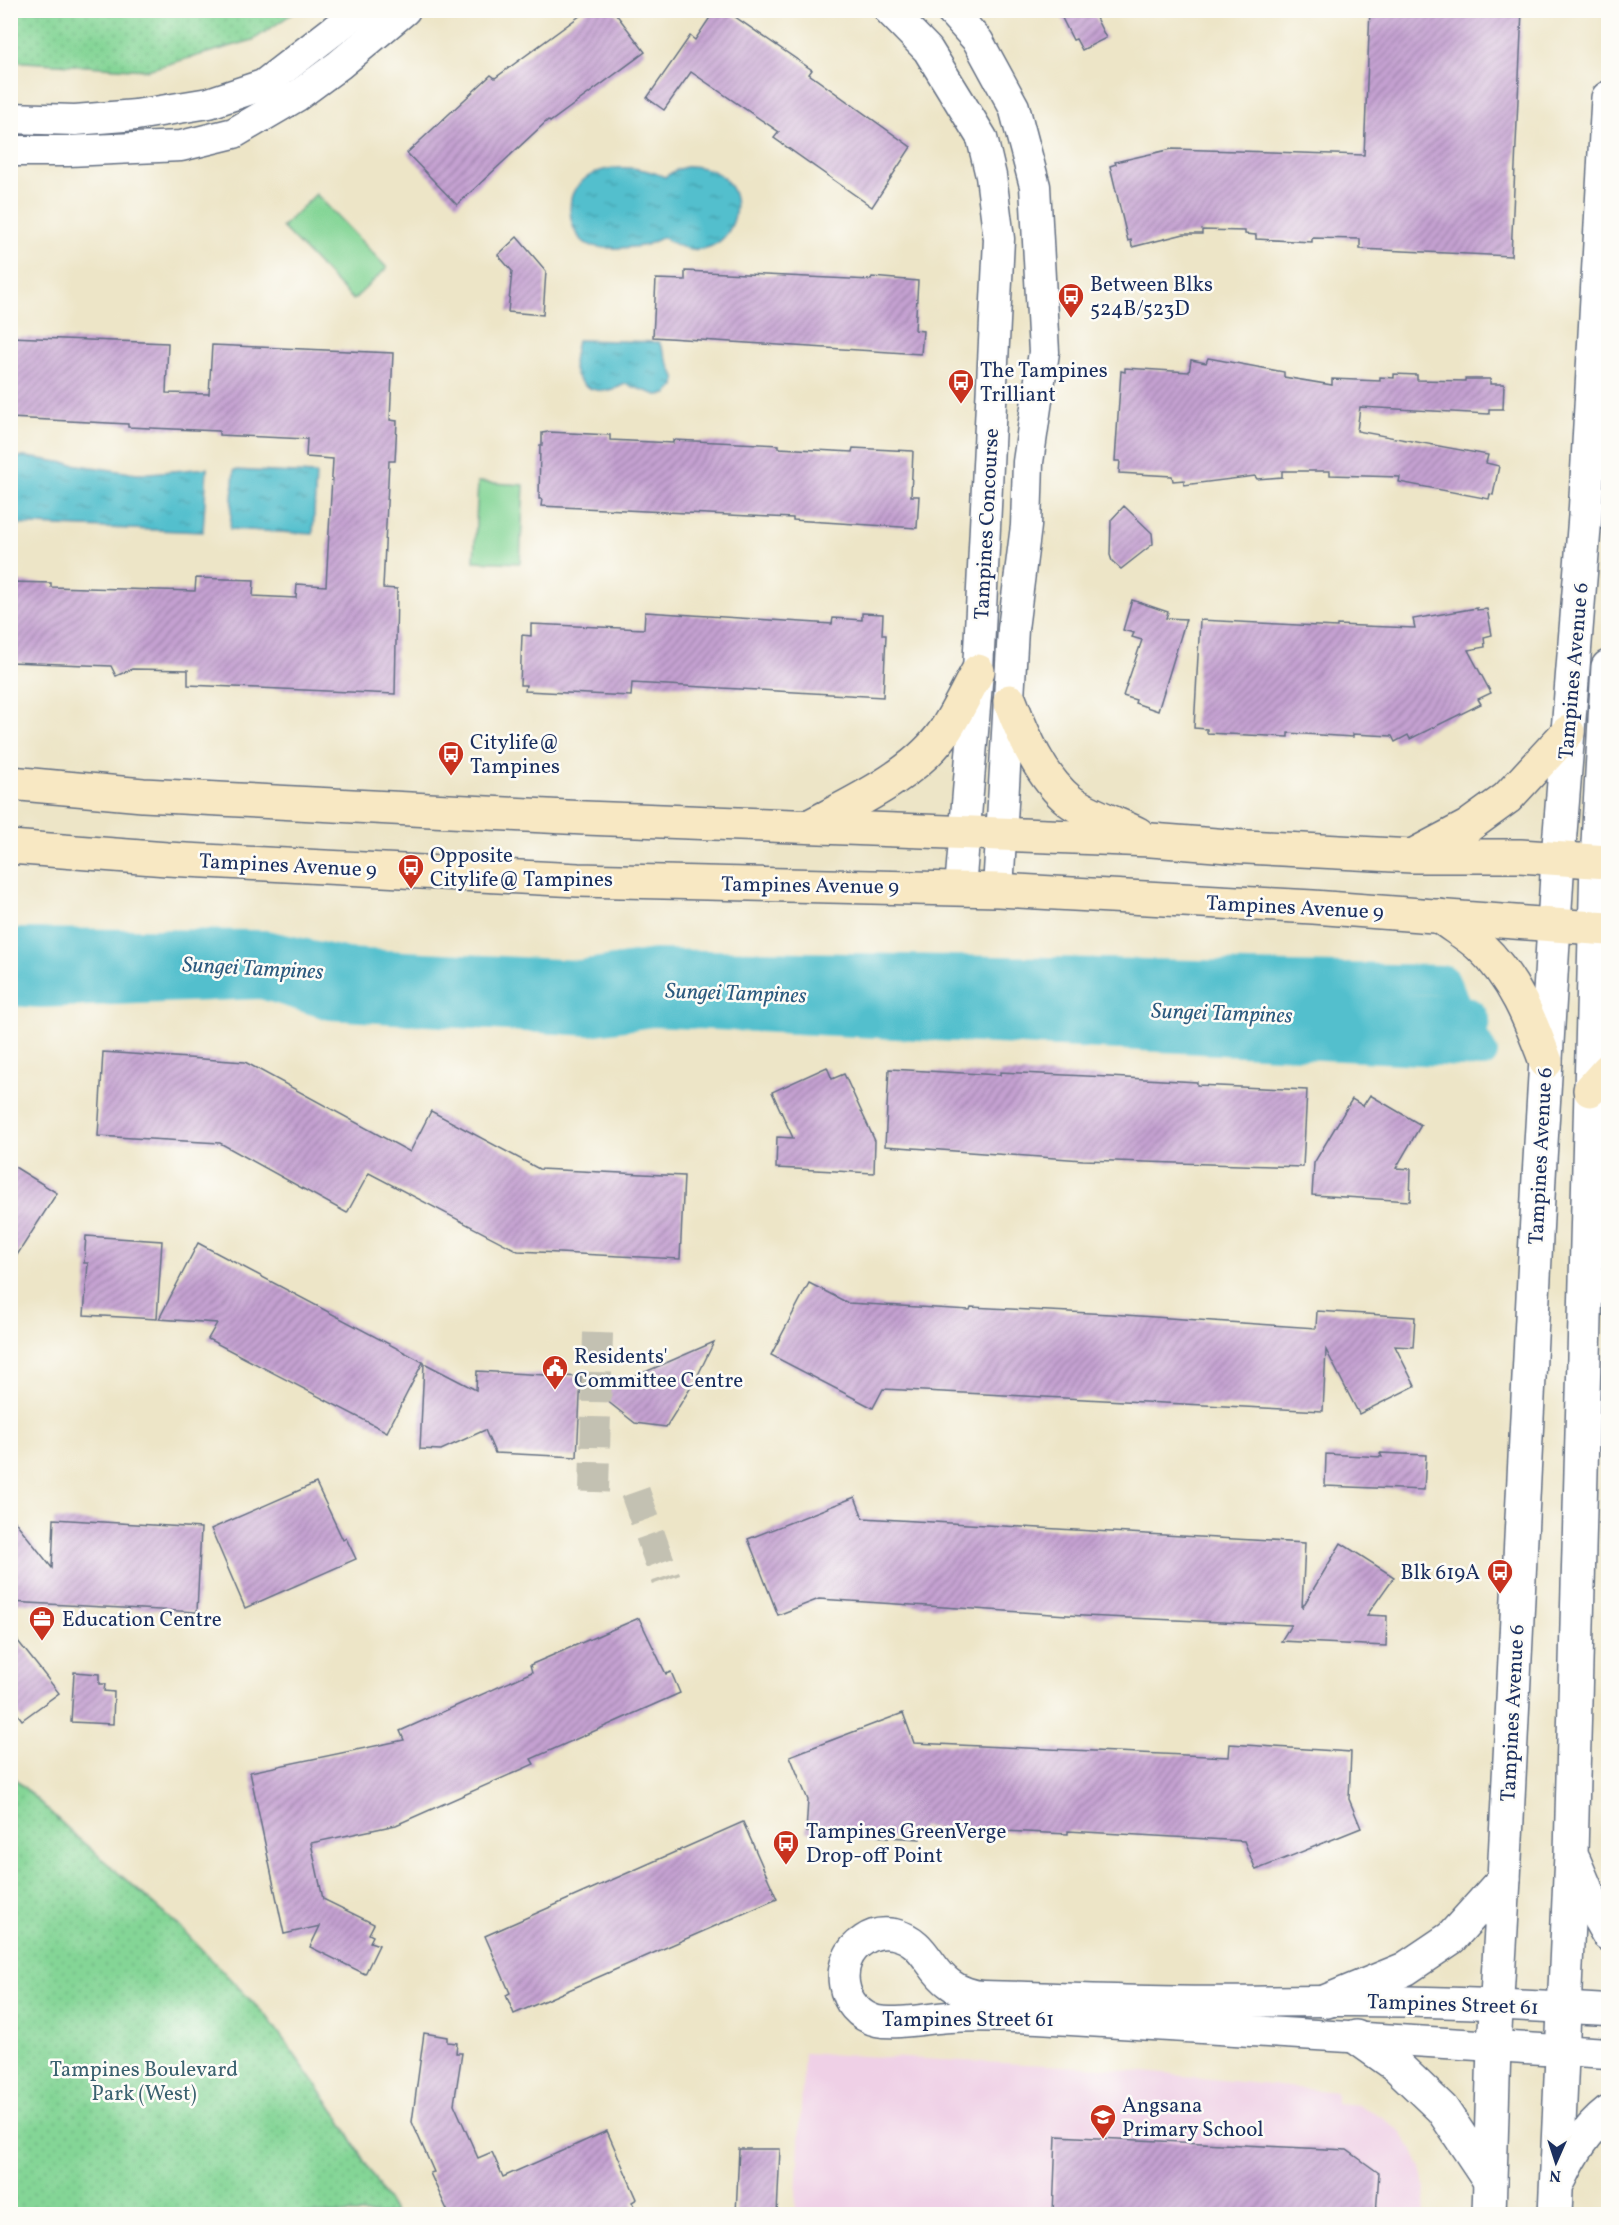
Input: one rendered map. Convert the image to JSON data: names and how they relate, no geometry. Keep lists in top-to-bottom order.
{
  "streets": {
    "main road": ["Tampines Avenue 9"],
    "street": ["Tampines Concourse", "Tampines Avenue 6", "Tampines Street 61"]
  },
  "crossings": [
    ["Tampines Concourse", "Tampines Avenue 9"],
    ["Tampines Avenue 6", "Tampines Avenue 9"],
    ["Tampines Avenue 6", "Tampines Street 61"]
  ],
  "water": ["Sungei Tampines"],
  "parks": ["Tampines Boulevard Park (West)"],
  "places": {
    "bus stop": [
      "Between Blks 524B/523D",
      "The Tampines Trilliant",
      "Citylife@ Tampines",
      "Opposite Citylife@ Tampines",
      "Blk 619A",
      "Tampines GreenVerge Drop-off Point"
    ],
    "public building": ["Residents' Committee Centre"],
    "office": ["Education Centre"],
    "school or university": ["Angsana Primary School"]
  },
  "north": "bottom"
}
